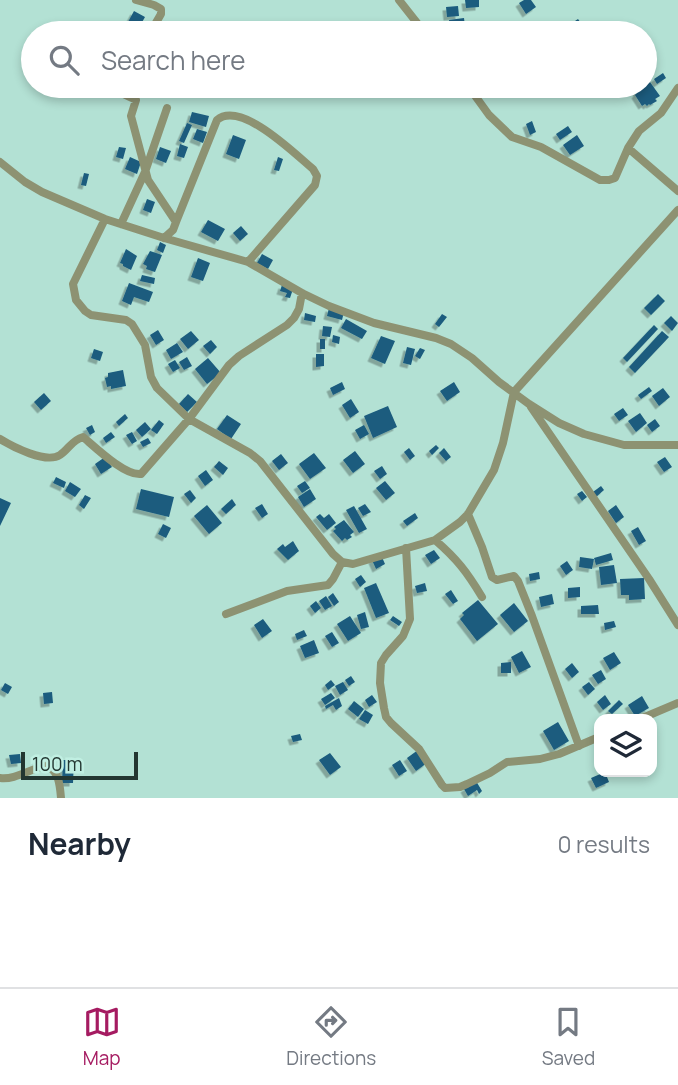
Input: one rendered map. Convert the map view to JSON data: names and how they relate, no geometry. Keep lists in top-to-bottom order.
{
  "scale_bar": "100 m",
  "page": {
    "search": "Search here",
    "scale": "100 m",
    "heading": ["Nearby", "0 results"],
    "nav": ["Map", "Directions", "Saved"]
  }
}
